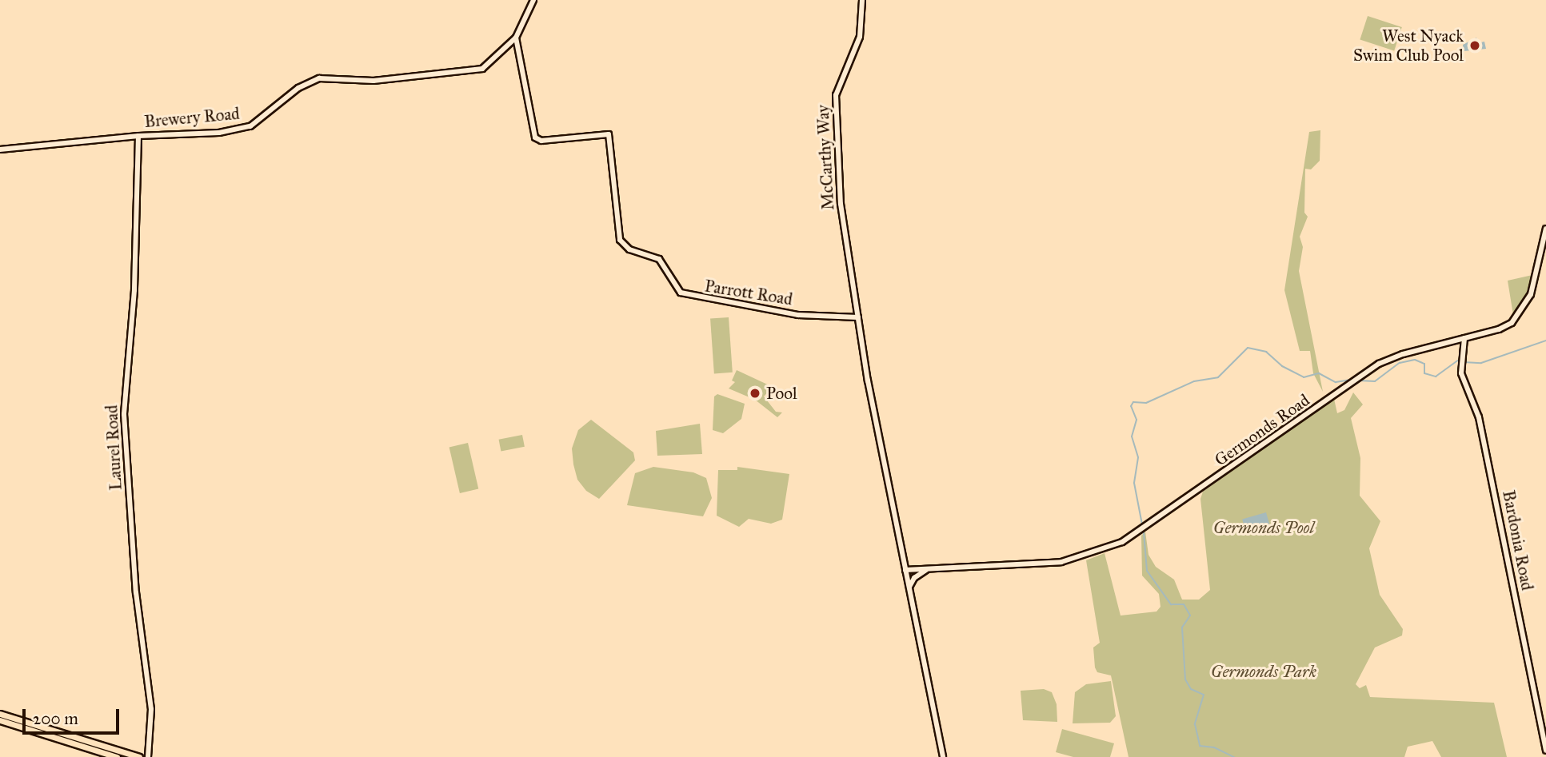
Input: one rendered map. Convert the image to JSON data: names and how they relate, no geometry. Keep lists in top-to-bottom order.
{
  "streets": {
    "street": [
      "Brewery Road",
      "McCarthy Way",
      "Parrott Road",
      "Germonds Road",
      "Laurel Road",
      "Bardonia Road"
    ]
  },
  "crossings": [
    ["Brewery Road", "Parrott Road"],
    ["Brewery Road", "Laurel Road"],
    ["McCarthy Way", "Parrott Road"],
    ["Germonds Road", "Bardonia Road"]
  ],
  "parks": ["Germonds Pool", "Germonds Park"],
  "places": ["West Nyack Swim Club Pool", "Pool"],
  "scale_bar": "200 m"
}
